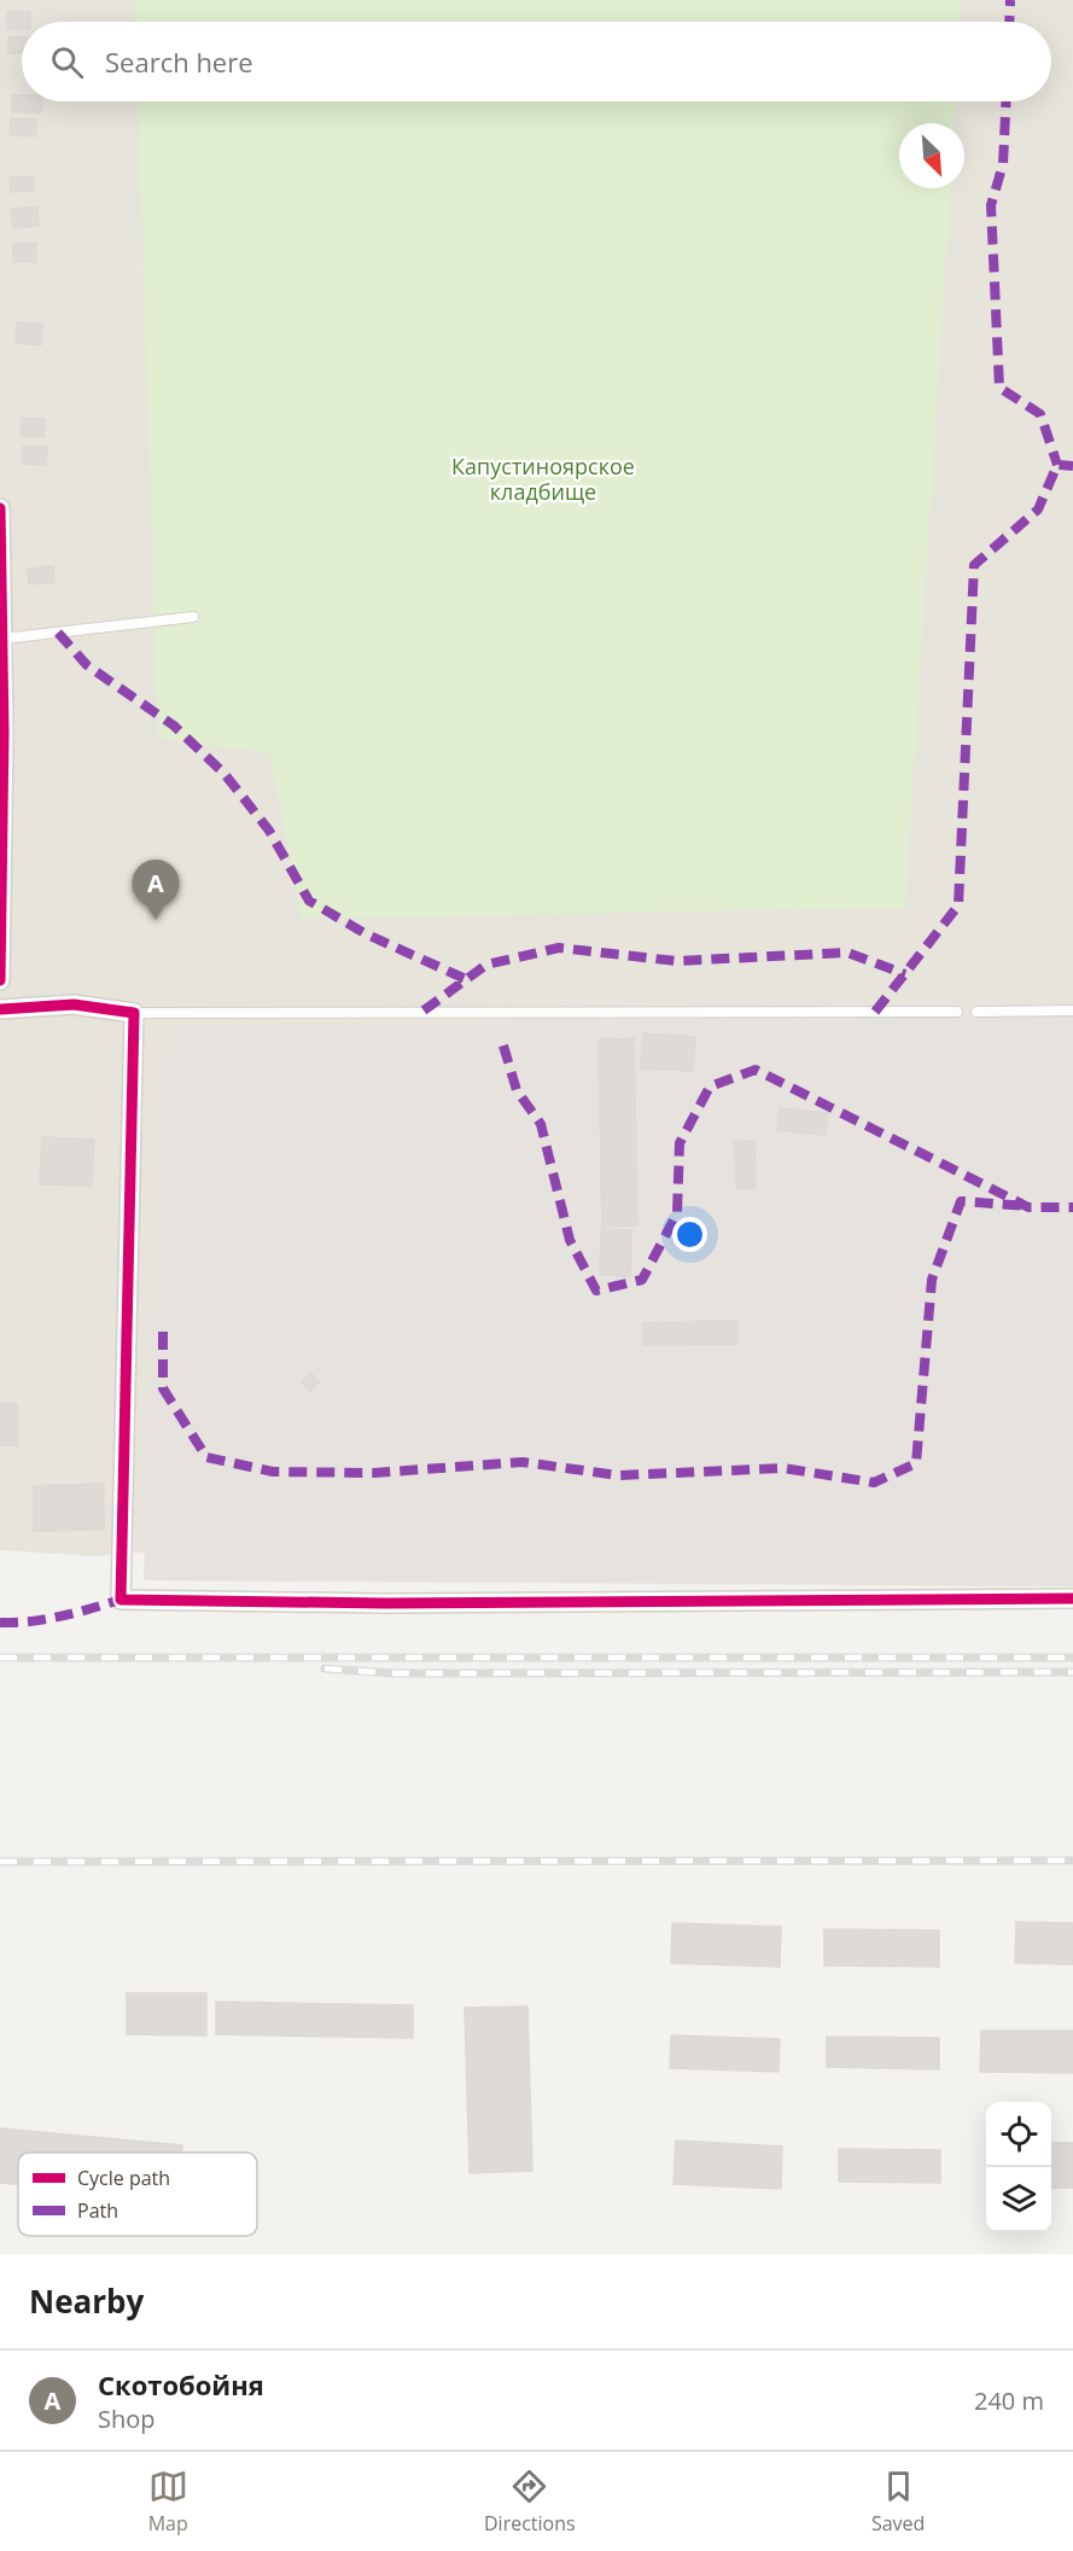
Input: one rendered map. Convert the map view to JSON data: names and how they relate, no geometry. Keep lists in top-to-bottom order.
{
  "parks": ["Капустиноярское кладбище"],
  "legend": ["Cycle path", "Path"],
  "north": "bottom right",
  "page": {
    "search": "Search here",
    "pins": "A",
    "heading": "Nearby",
    "list": [
      {
        "mark": "A",
        "name": "Скотобойня",
        "note": "Shop",
        "value": "240 m"
      }
    ],
    "nav": ["Map", "Directions", "Saved"]
  }
}
